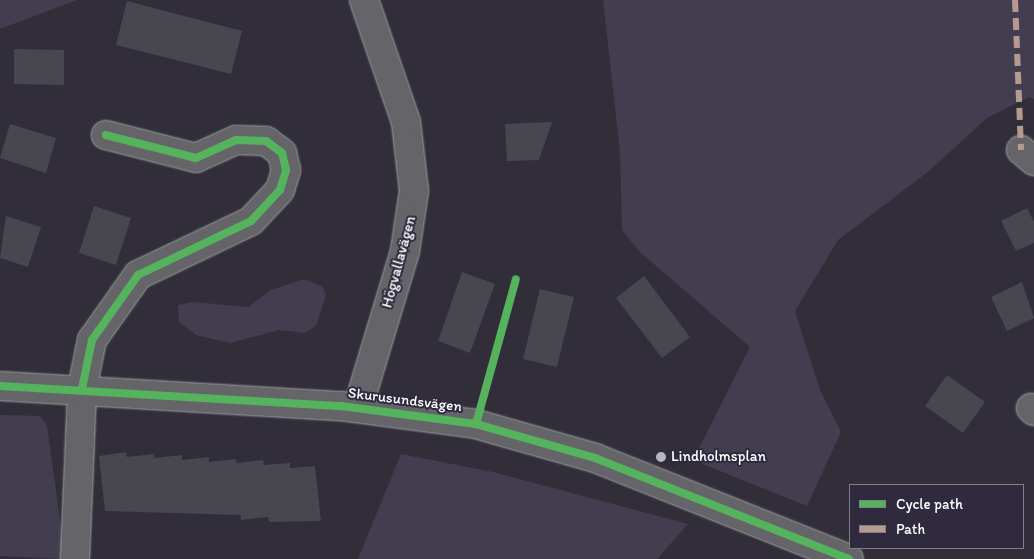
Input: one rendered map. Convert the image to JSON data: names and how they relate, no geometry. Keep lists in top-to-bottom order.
{
  "streets": {
    "street": ["Högvallavägen", "Skurusundsvägen"]
  },
  "crossings": [
    ["Högvallavägen", "Skurusundsvägen"]
  ],
  "places": ["Lindholmsplan"],
  "legend": ["Cycle path", "Path"]
}
